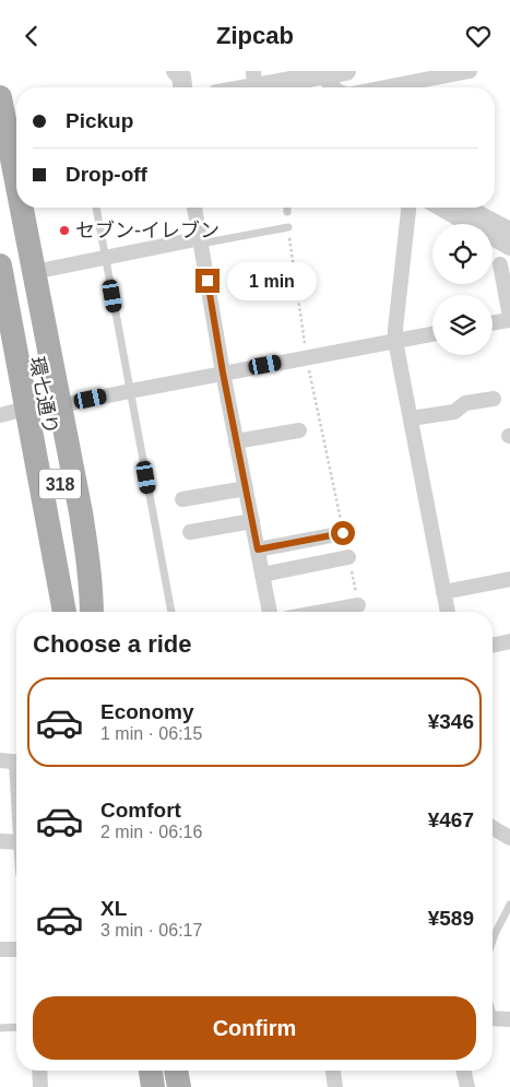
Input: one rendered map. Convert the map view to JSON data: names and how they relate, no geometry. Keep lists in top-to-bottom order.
{
  "streets": {
    "main road": ["環七通り", "318"]
  },
  "places": ["セブン-イレブン"],
  "page": {
    "header": "Zipcab",
    "banner": ["Pickup", "Drop-off"],
    "bubble": "1 min",
    "heading": "Choose a ride",
    "list": [
      {
        "name": "Economy",
        "note": "1 min · 06:15",
        "value": "¥346"
      },
      {
        "name": "Comfort",
        "note": "2 min · 06:16",
        "value": "¥467"
      },
      {
        "name": "XL",
        "note": "3 min · 06:17",
        "value": "¥589"
      }
    ],
    "buttons": "Confirm"
  }
}
